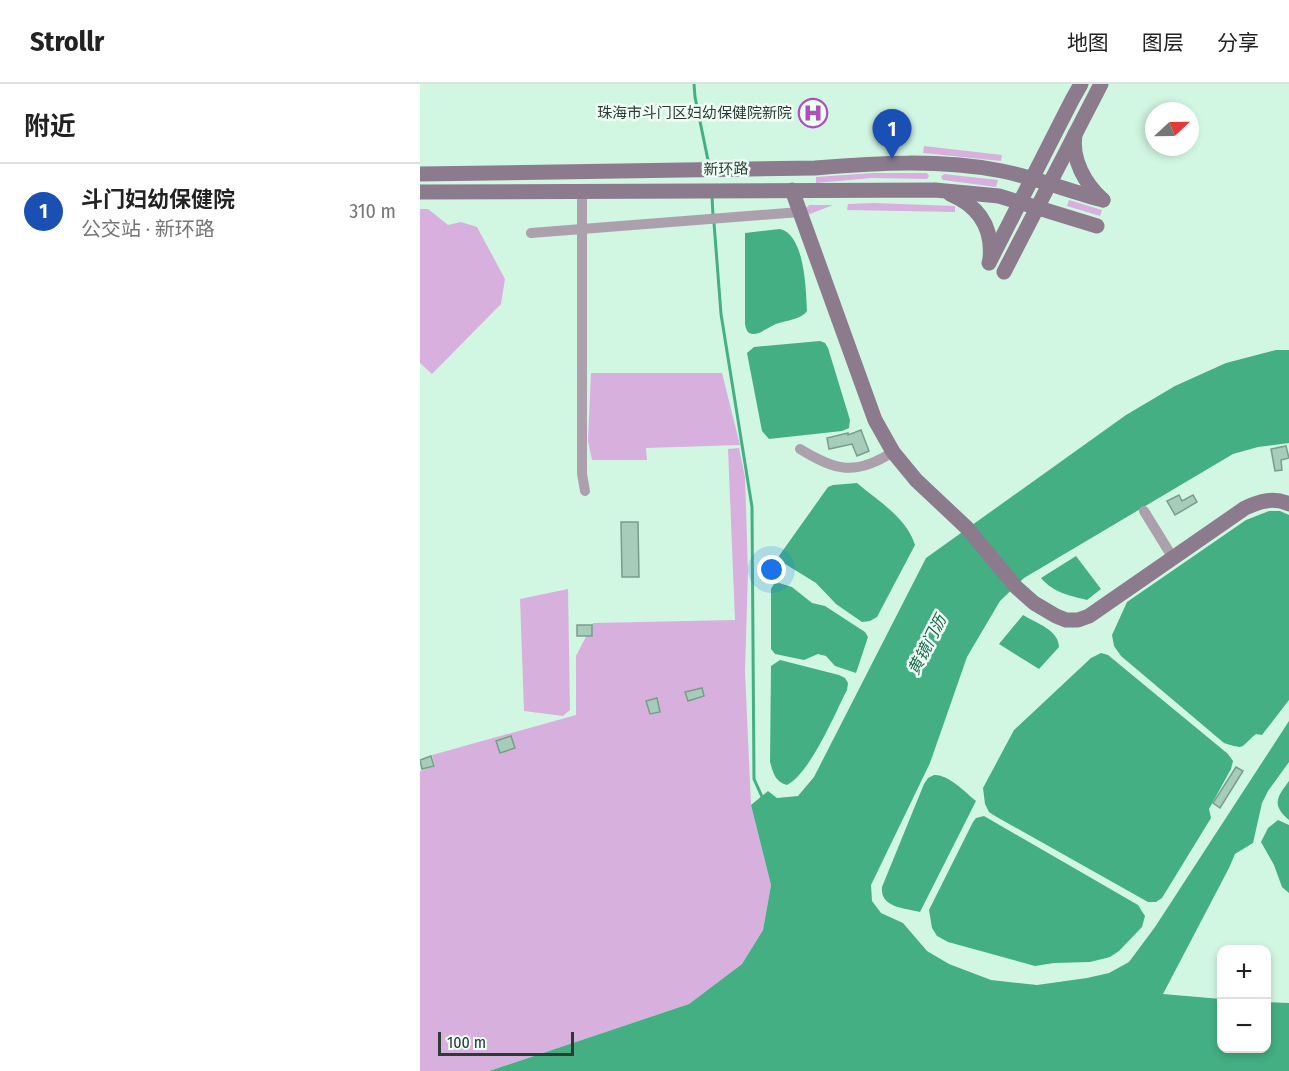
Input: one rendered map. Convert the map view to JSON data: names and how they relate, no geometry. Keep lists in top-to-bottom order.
{
  "streets": {
    "street": ["新环路"]
  },
  "water": ["黄镜门沥"],
  "places": {
    "hospital": ["珠海市斗门区妇幼保健院新院"]
  },
  "scale_bar": "100 m",
  "north": "right",
  "page": {
    "header": "Strollr",
    "nav": ["地图", "图层", "分享"],
    "heading": "附近",
    "pins": "1",
    "list": [
      {
        "mark": "1",
        "name": "斗门妇幼保健院",
        "note": "公交站 · 新环路",
        "value": "310 m"
      }
    ],
    "map_buttons": ["+", "−"],
    "scale": "100 m"
  }
}
